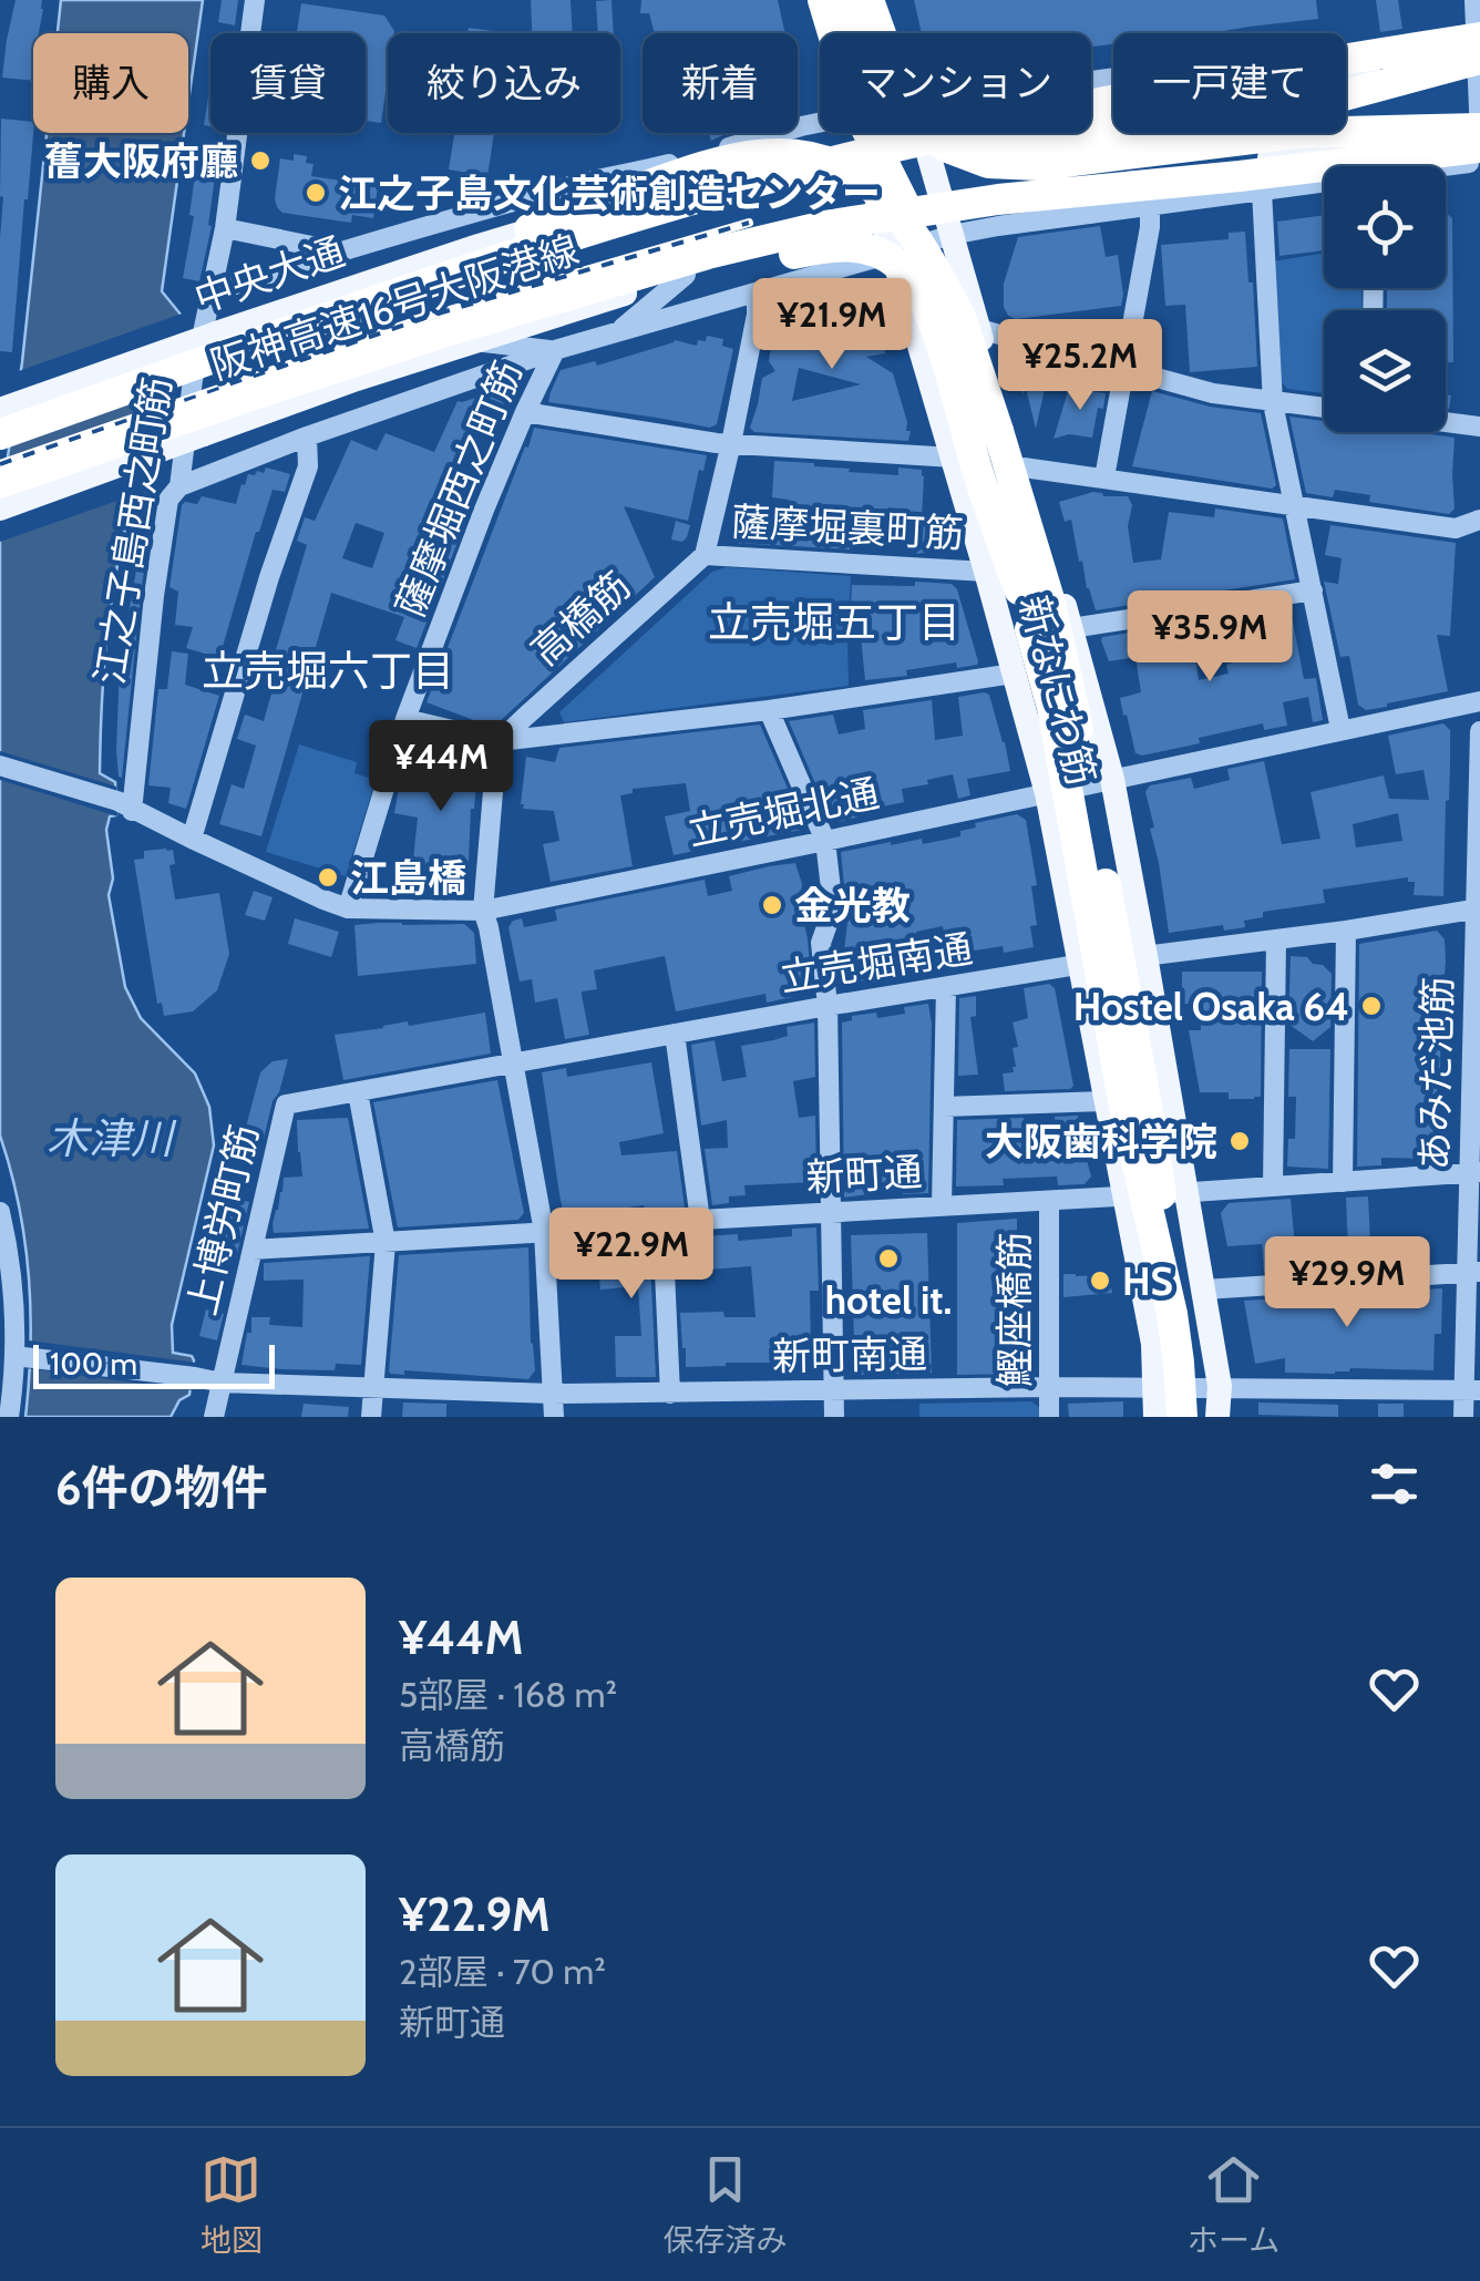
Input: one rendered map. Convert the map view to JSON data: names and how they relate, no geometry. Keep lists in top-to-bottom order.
{
  "streets": {
    "highway": ["阪神高速16号大阪港線"],
    "main road": ["中央大通", "新なにわ筋"],
    "street": [
      "薩摩堀西之町筋",
      "薩摩堀裏町筋",
      "江之子島西之町筋",
      "高橋筋",
      "立売堀北通",
      "立売堀南通",
      "あみだ池筋",
      "新町通",
      "上博労町筋",
      "鰹座橋筋",
      "新町南通"
    ]
  },
  "crossings": [
    ["中央大通", "阪神高速16号大阪港線"],
    ["薩摩堀西之町筋", "立売堀北通"],
    ["薩摩堀裏町筋", "高橋筋"],
    ["薩摩堀裏町筋", "新なにわ筋"],
    ["江之子島西之町筋", "立売堀北通"],
    ["新なにわ筋", "立売堀北通"],
    ["新なにわ筋", "立売堀南通"],
    ["新なにわ筋", "新町通"],
    ["新なにわ筋", "新町南通"],
    ["立売堀南通", "あみだ池筋"],
    ["立売堀南通", "上博労町筋"],
    ["あみだ池筋", "新町通"],
    ["あみだ池筋", "新町南通"],
    ["新町通", "上博労町筋"],
    ["新町通", "鰹座橋筋"],
    ["上博労町筋", "新町南通"],
    ["鰹座橋筋", "新町南通"]
  ],
  "districts": ["立売堀五丁目", "立売堀六丁目"],
  "water": ["木津川"],
  "places": [
    "𦾔大阪府廳",
    "江之子島文化芸術創造センター",
    "江島橋",
    "金光教",
    "Hostel Osaka 64",
    "大阪歯科学院",
    "hotel it.",
    "HS"
  ],
  "scale_bar": "100 m",
  "page": {
    "chip": [
      "購入",
      "賃貸",
      "絞り込み",
      "新着",
      "マンション",
      "一戸建て"
    ],
    "price": [
      "¥21.9M",
      "¥25.2M",
      "¥35.9M",
      "¥44M",
      "¥22.9M",
      "¥29.9M"
    ],
    "scale": "100 m",
    "heading": "6件の物件",
    "list": [
      {
        "name": "¥44M",
        "note": "5部屋 · 168 m² · 高橋筋"
      },
      {
        "name": "¥22.9M",
        "note": "2部屋 · 70 m² · 新町通"
      }
    ],
    "tabs": ["地図", "保存済み", "ホーム"]
  }
}
